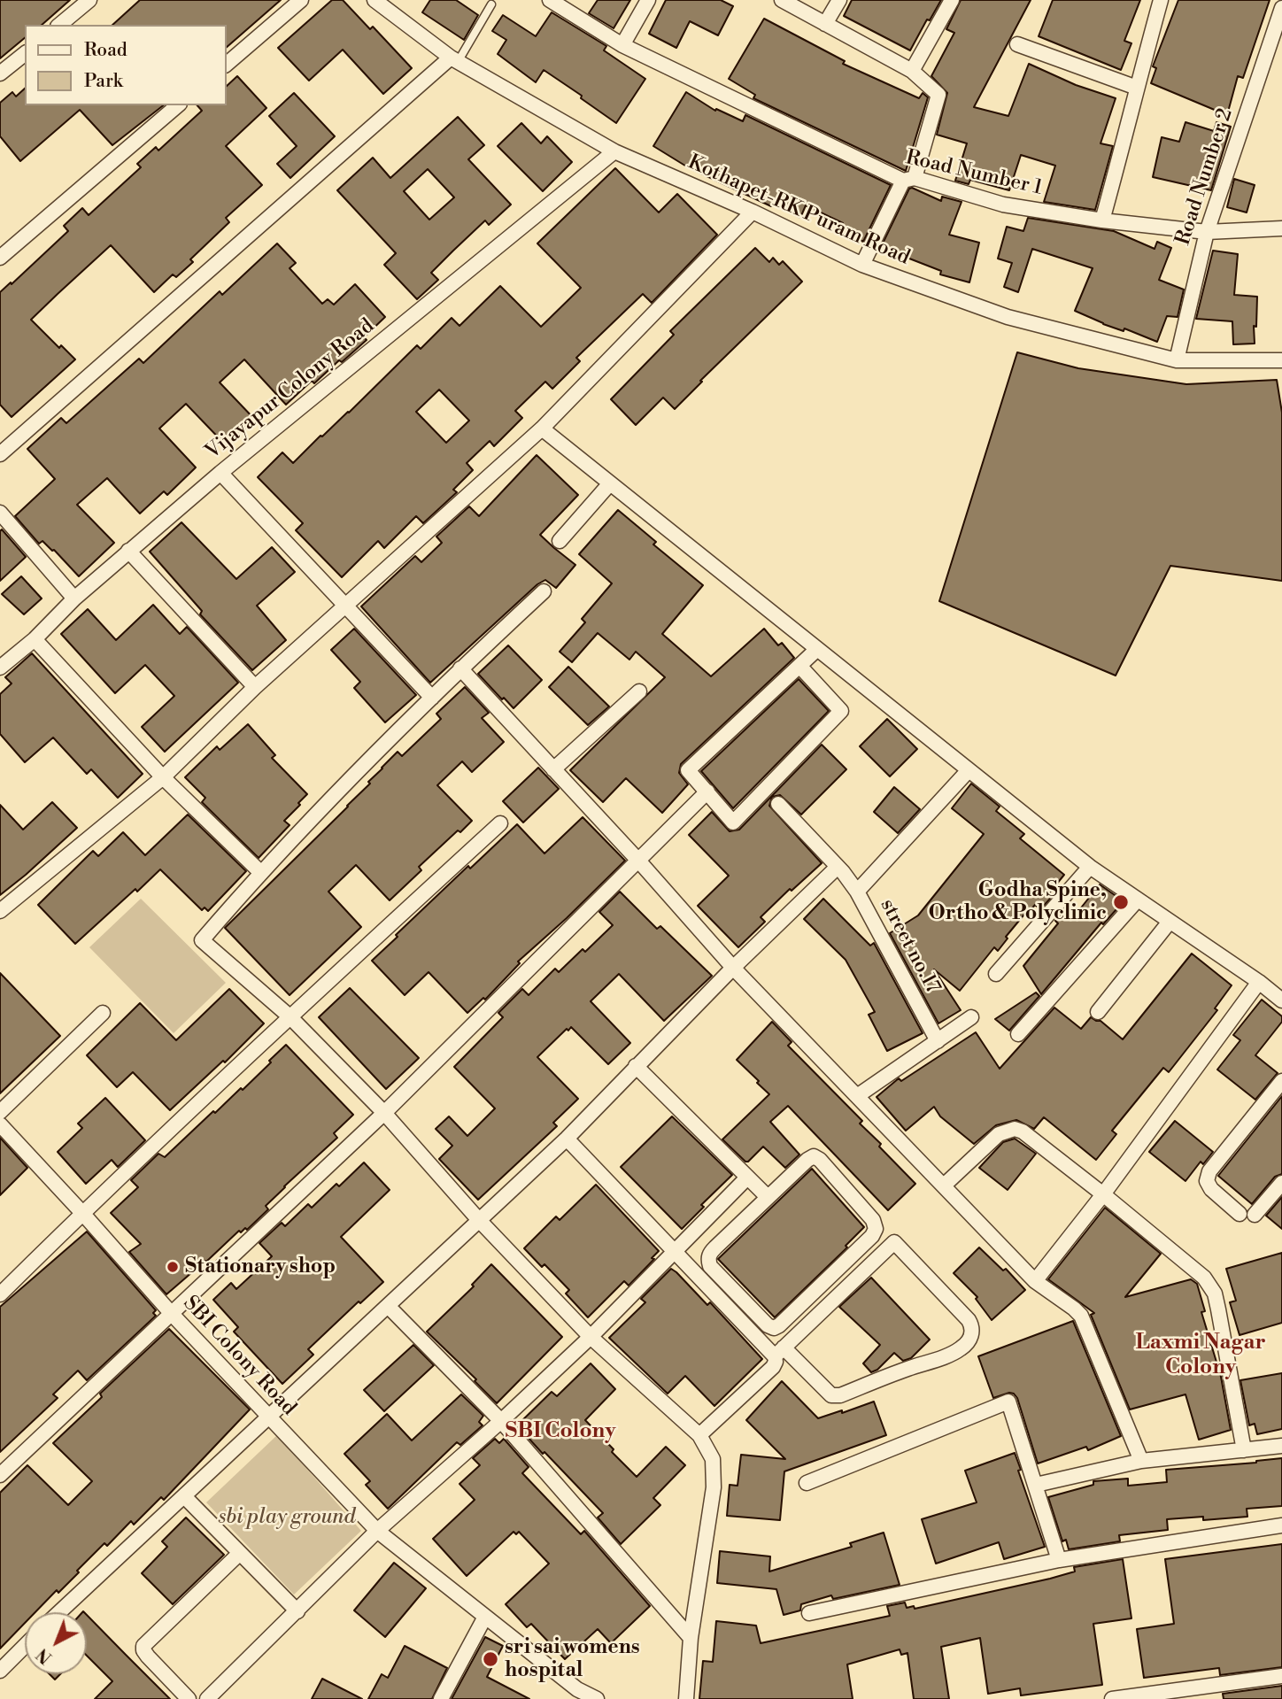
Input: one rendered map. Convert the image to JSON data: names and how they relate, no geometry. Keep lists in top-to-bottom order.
{
  "streets": {
    "street": [
      "Road Number 1",
      "Road Number 2",
      "Kothapet-RK Puram Road",
      "Vijayapur Colony Road",
      "street no.17",
      "SBI Colony Road"
    ]
  },
  "crossings": [
    ["Road Number 1", "Road Number 2"],
    ["Road Number 2", "Kothapet-RK Puram Road"],
    ["Kothapet-RK Puram Road", "Vijayapur Colony Road"]
  ],
  "districts": ["Laxmi Nagar Colony", "SBI Colony"],
  "parks": ["sbi play ground"],
  "places": ["Godha Spine, Ortho & Polyclinic", "Stationary shop", "sri sai womens hospital"],
  "legend": ["Road", "Park"],
  "north": "bottom left"
}
